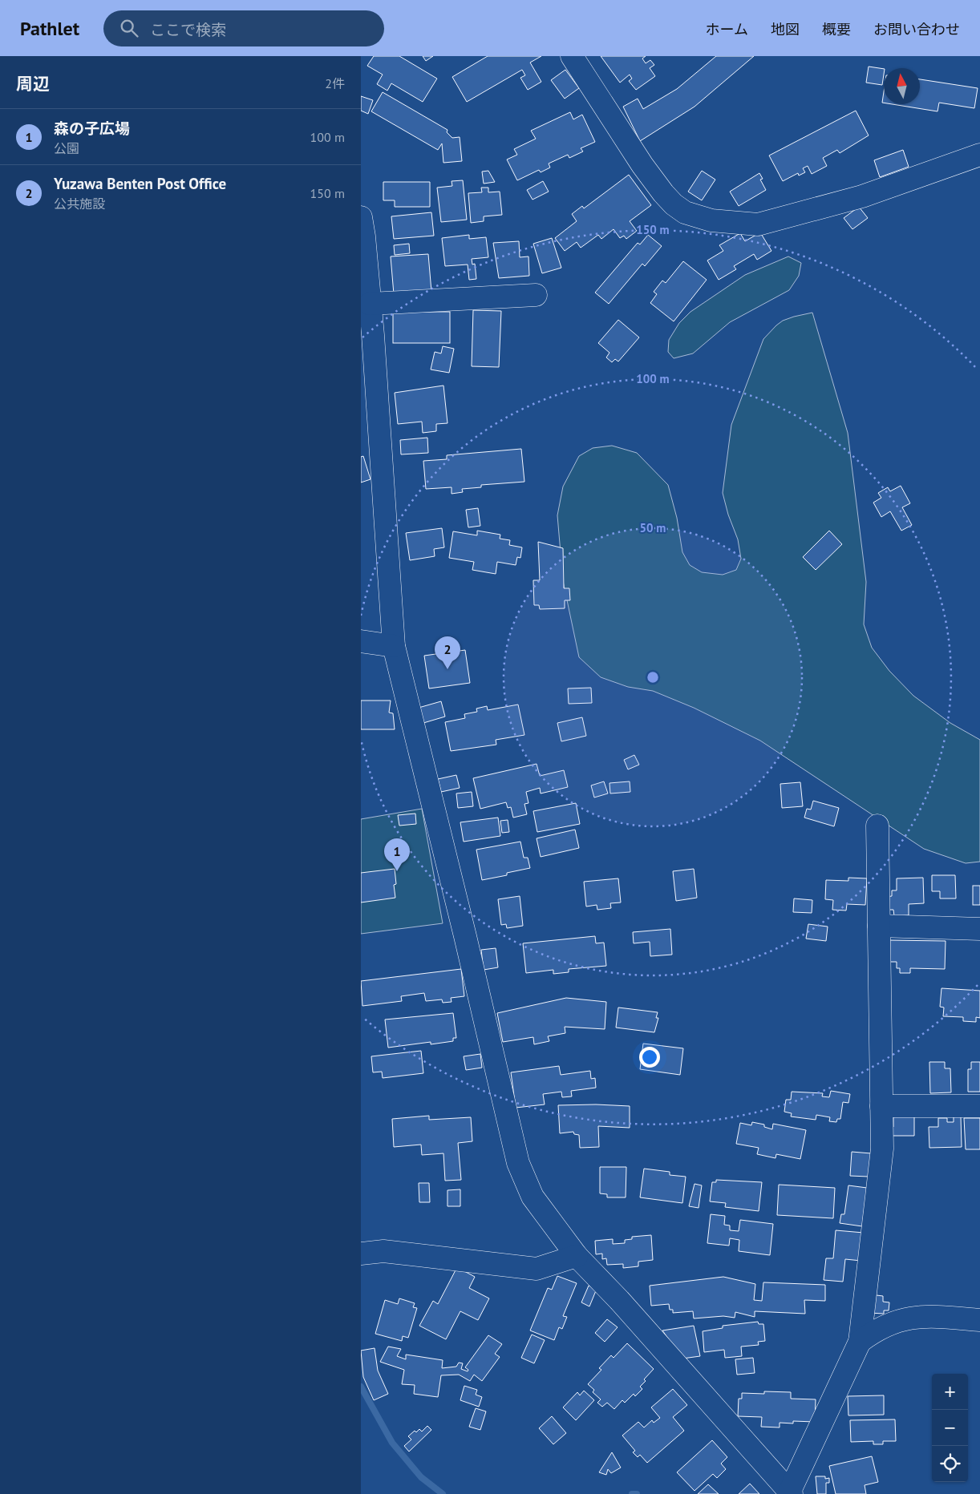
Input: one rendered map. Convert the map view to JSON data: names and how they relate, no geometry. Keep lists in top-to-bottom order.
{
  "north": "top",
  "page": {
    "header": "Pathlet",
    "search": "ここで検索",
    "nav": [
      "ホーム",
      "地図",
      "概要",
      "お問い合わせ"
    ],
    "heading": ["周辺", "2件"],
    "list": [
      {
        "mark": "1",
        "name": "森の子広場",
        "note": "公園",
        "value": "100 m"
      },
      {
        "mark": "2",
        "name": "Yuzawa Benten Post Office",
        "note": "公共施設",
        "value": "150 m"
      }
    ],
    "pins": ["2", "1"],
    "map_buttons": ["+", "−"]
  },
  "rings": ["150 m", "100 m", "50 m"]
}
